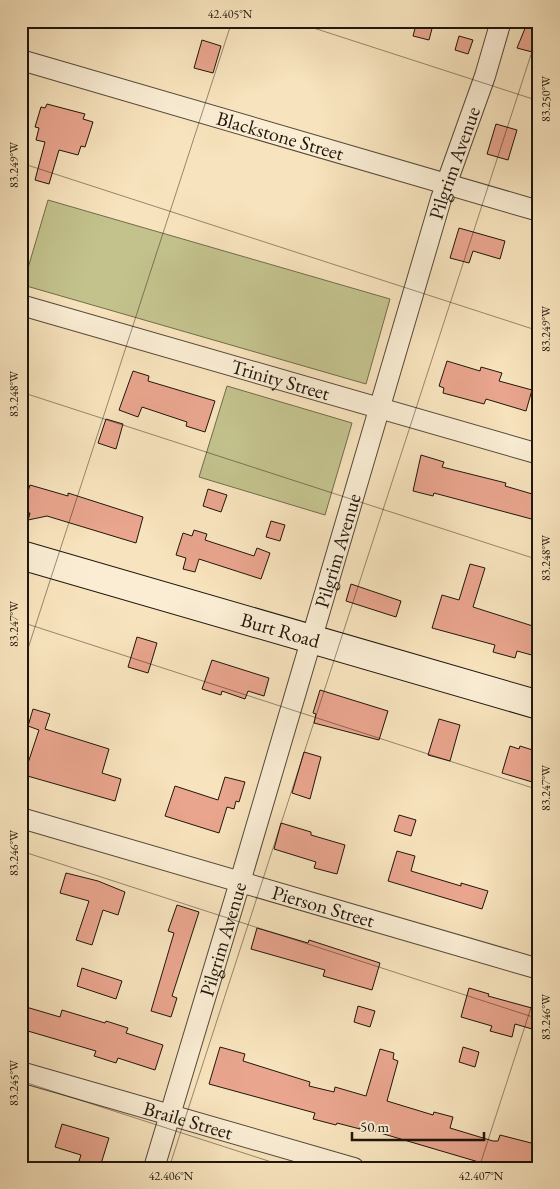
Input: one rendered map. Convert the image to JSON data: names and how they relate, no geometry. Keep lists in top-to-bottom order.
{
  "streets": {
    "street": [
      "Blackstone Street",
      "Pilgrim Avenue",
      "Trinity Street",
      "Burt Road",
      "Pierson Street",
      "Braile Street"
    ]
  },
  "crossings": [
    ["Blackstone Street", "Pilgrim Avenue"],
    ["Pilgrim Avenue", "Trinity Street"],
    ["Pilgrim Avenue", "Burt Road"],
    ["Pilgrim Avenue", "Pierson Street"],
    ["Pilgrim Avenue", "Braile Street"]
  ],
  "scale_bar": "50 m",
  "coordinates": [
    "42.405°N",
    "83.250°W",
    "83.249°W",
    "83.248°W",
    "83.247°W",
    "83.246°W",
    "83.245°W",
    "42.406°N",
    "42.407°N"
  ]
}
